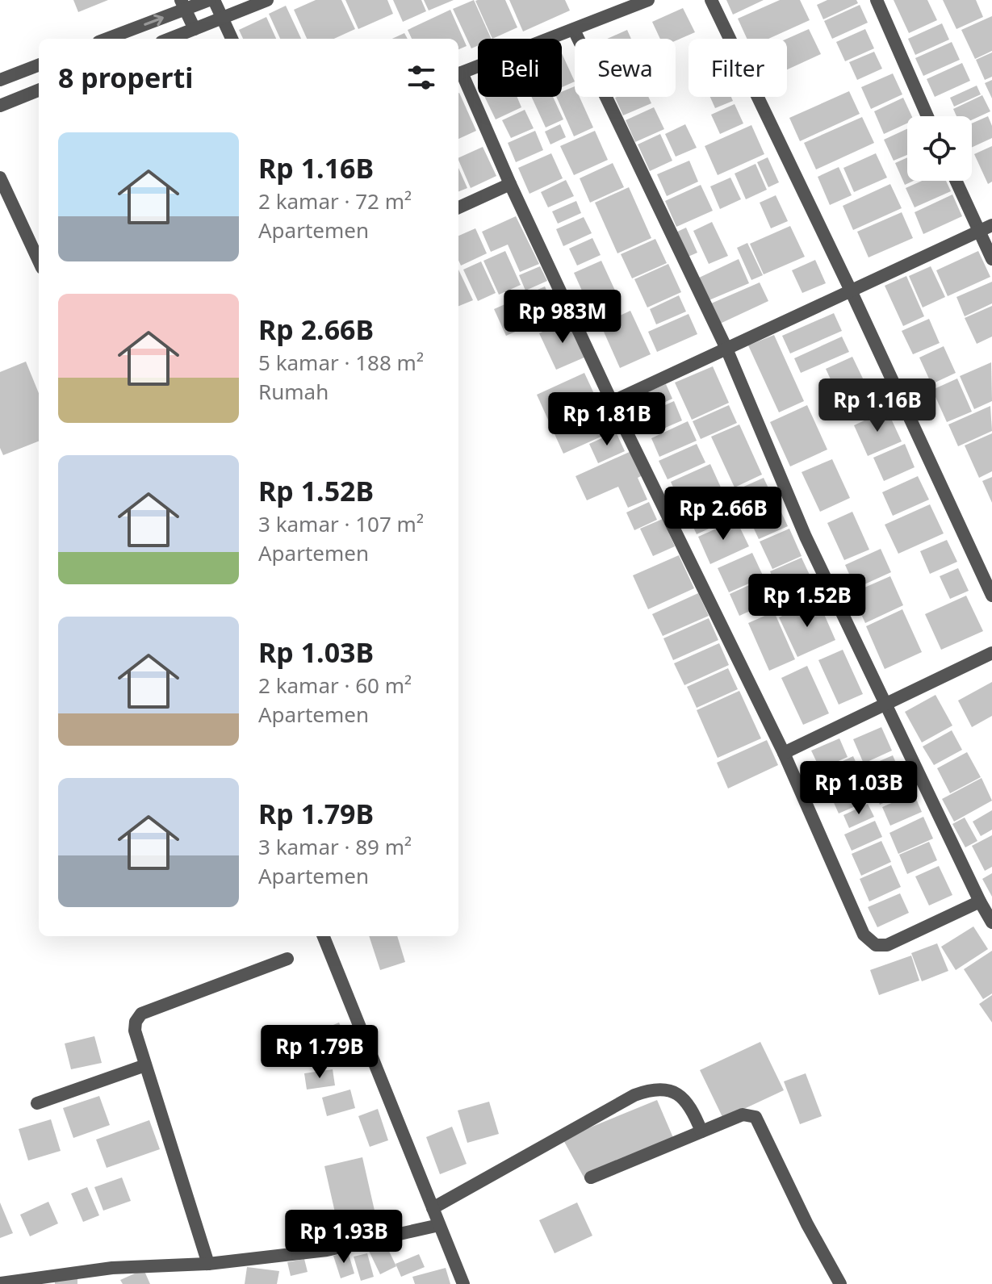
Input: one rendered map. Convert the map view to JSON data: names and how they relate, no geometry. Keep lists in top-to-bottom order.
{
  "page": {
    "chip": ["Beli", "Sewa", "Filter"],
    "heading": "8 properti",
    "list": [
      {
        "name": "Rp 1.16B",
        "note": "2 kamar · 72 m² · Apartemen"
      },
      {
        "name": "Rp 2.66B",
        "note": "5 kamar · 188 m² · Rumah"
      },
      {
        "name": "Rp 1.52B",
        "note": "3 kamar · 107 m² · Apartemen"
      },
      {
        "name": "Rp 1.03B",
        "note": "2 kamar · 60 m² · Apartemen"
      },
      {
        "name": "Rp 1.79B",
        "note": "3 kamar · 89 m² · Apartemen"
      }
    ],
    "price": [
      "Rp 983M",
      "Rp 1.16B",
      "Rp 1.81B",
      "Rp 2.66B",
      "Rp 1.52B",
      "Rp 1.03B",
      "Rp 1.79B",
      "Rp 1.93B"
    ]
  }
}
